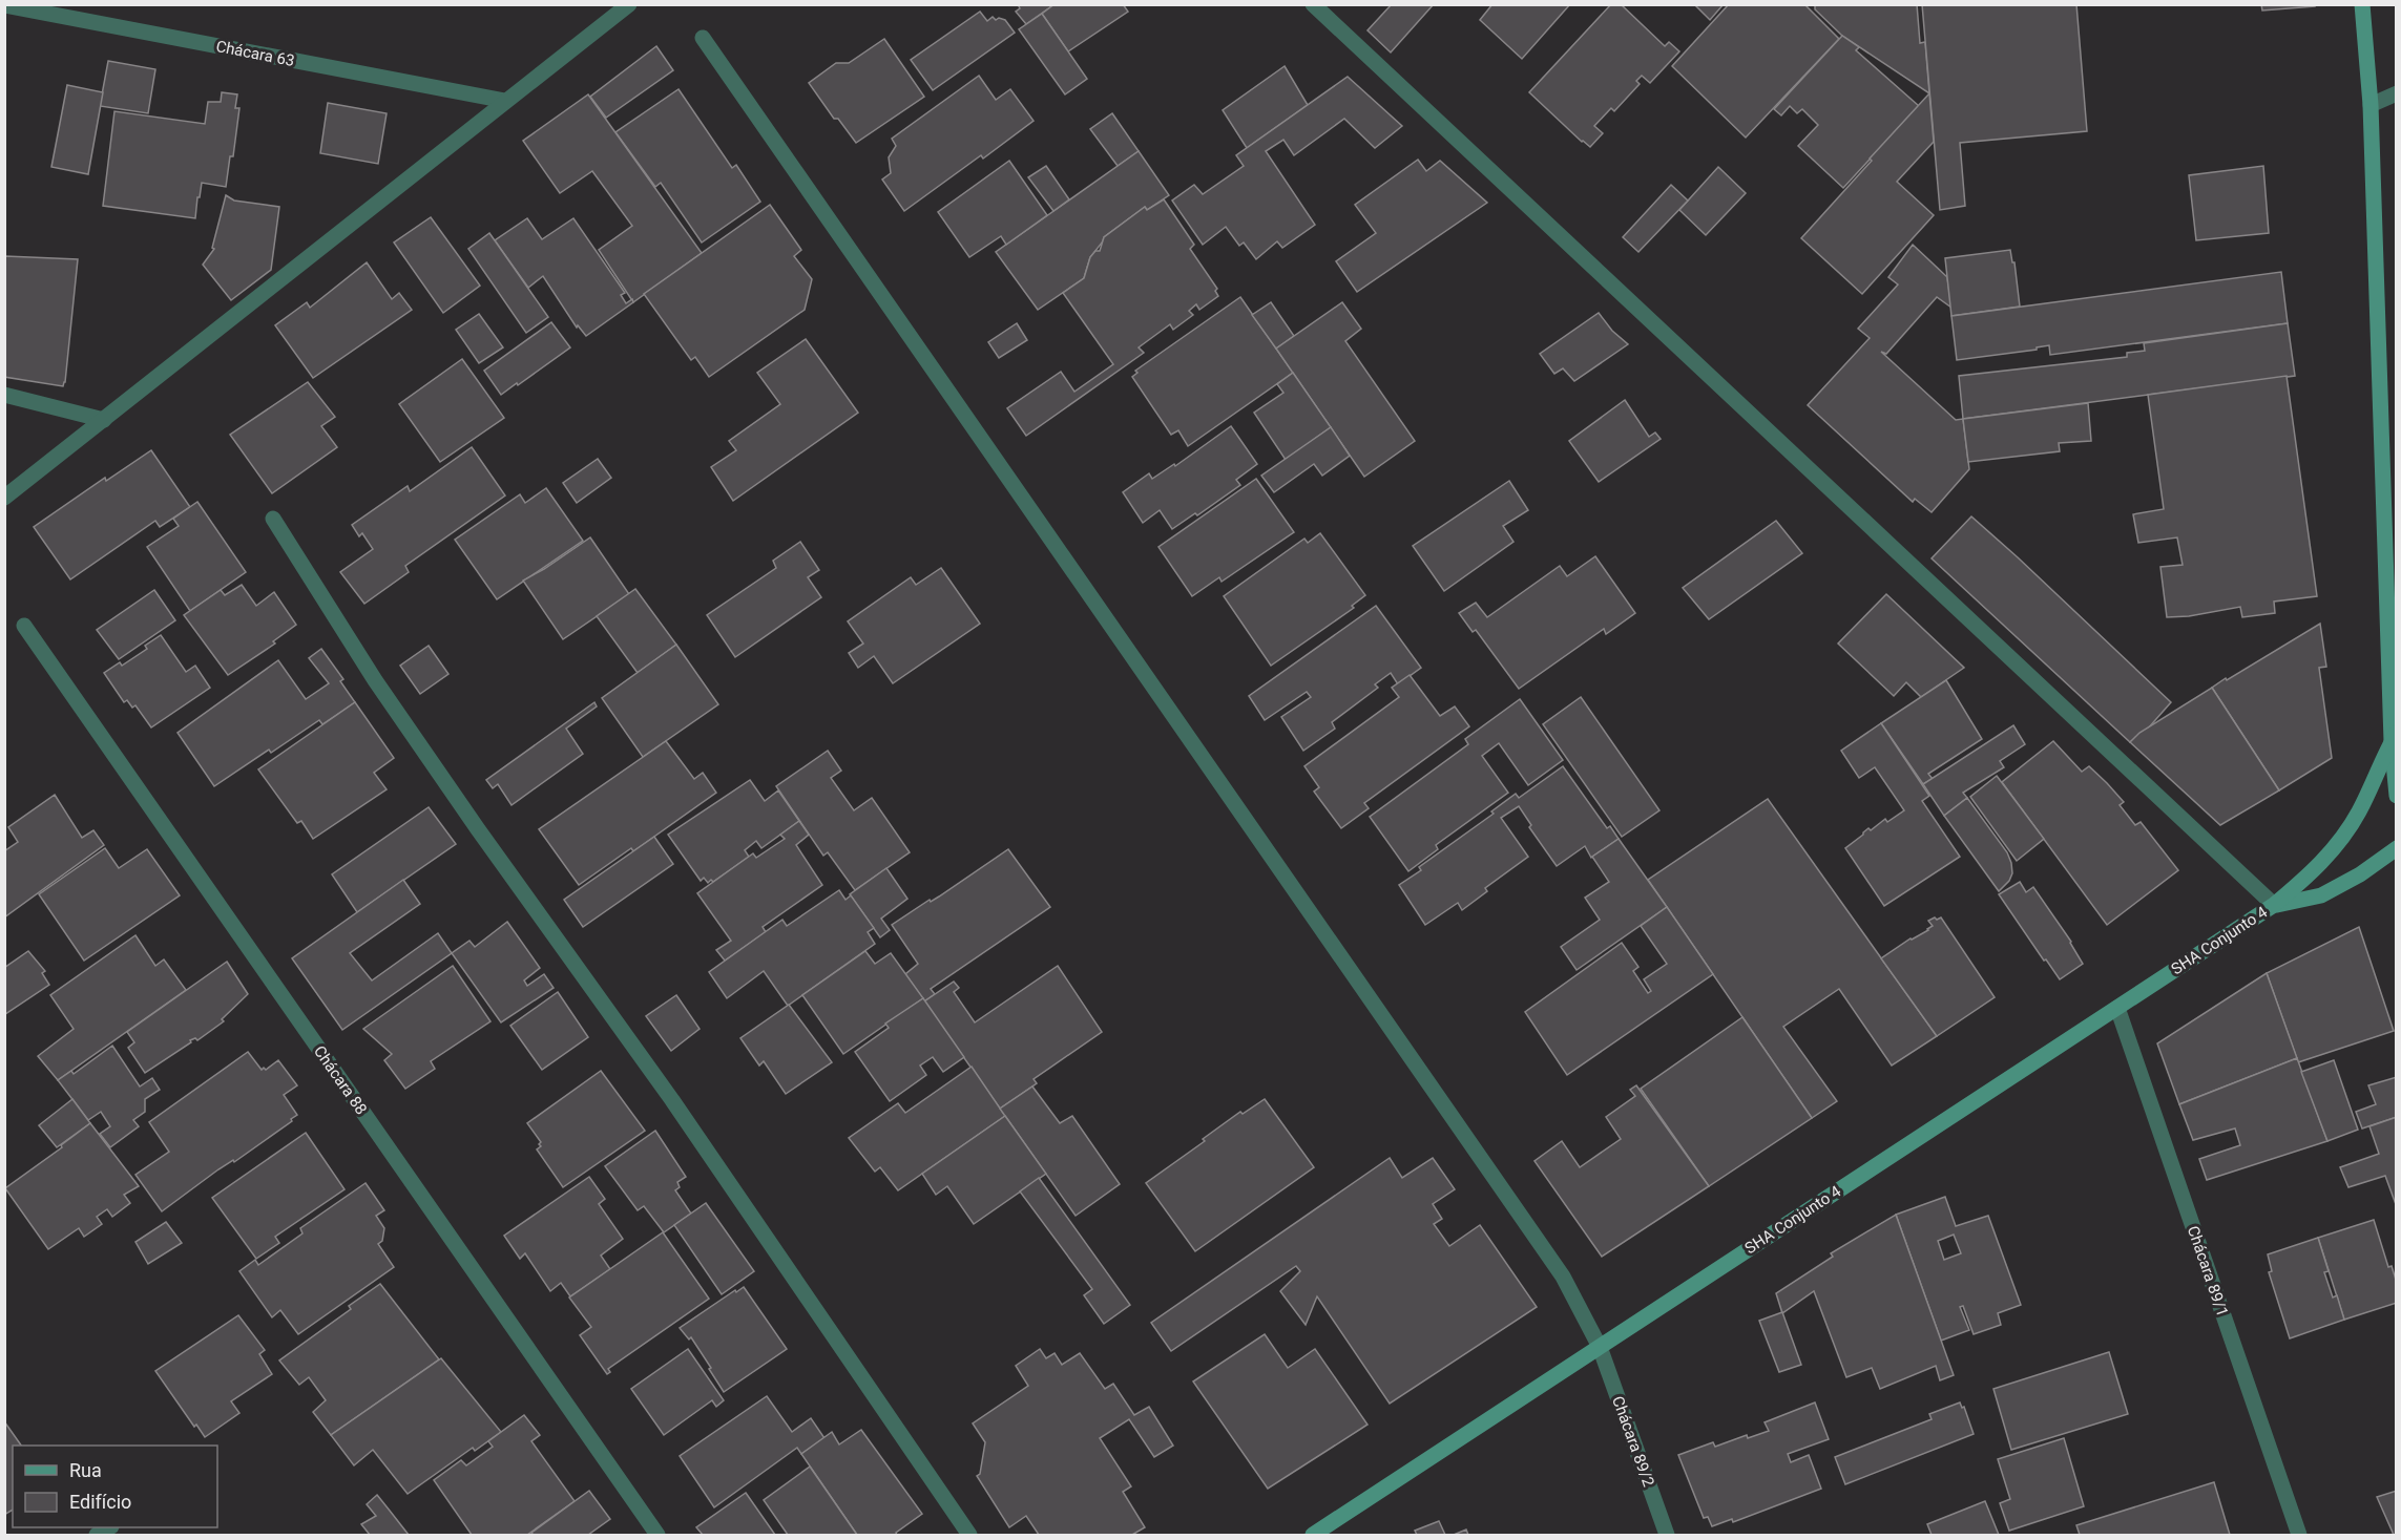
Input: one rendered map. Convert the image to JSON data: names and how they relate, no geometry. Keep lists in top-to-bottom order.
{
  "streets": {
    "street": [
      "Chácara 63",
      "SHA Conjunto 4",
      "Chácara 88",
      "Chácara 89/1",
      "Chácara 89/2"
    ]
  },
  "crossings": [
    ["SHA Conjunto 4", "Chácara 89/1"],
    ["SHA Conjunto 4", "Chácara 89/2"]
  ],
  "legend": ["Rua", "Edifício"]
}
